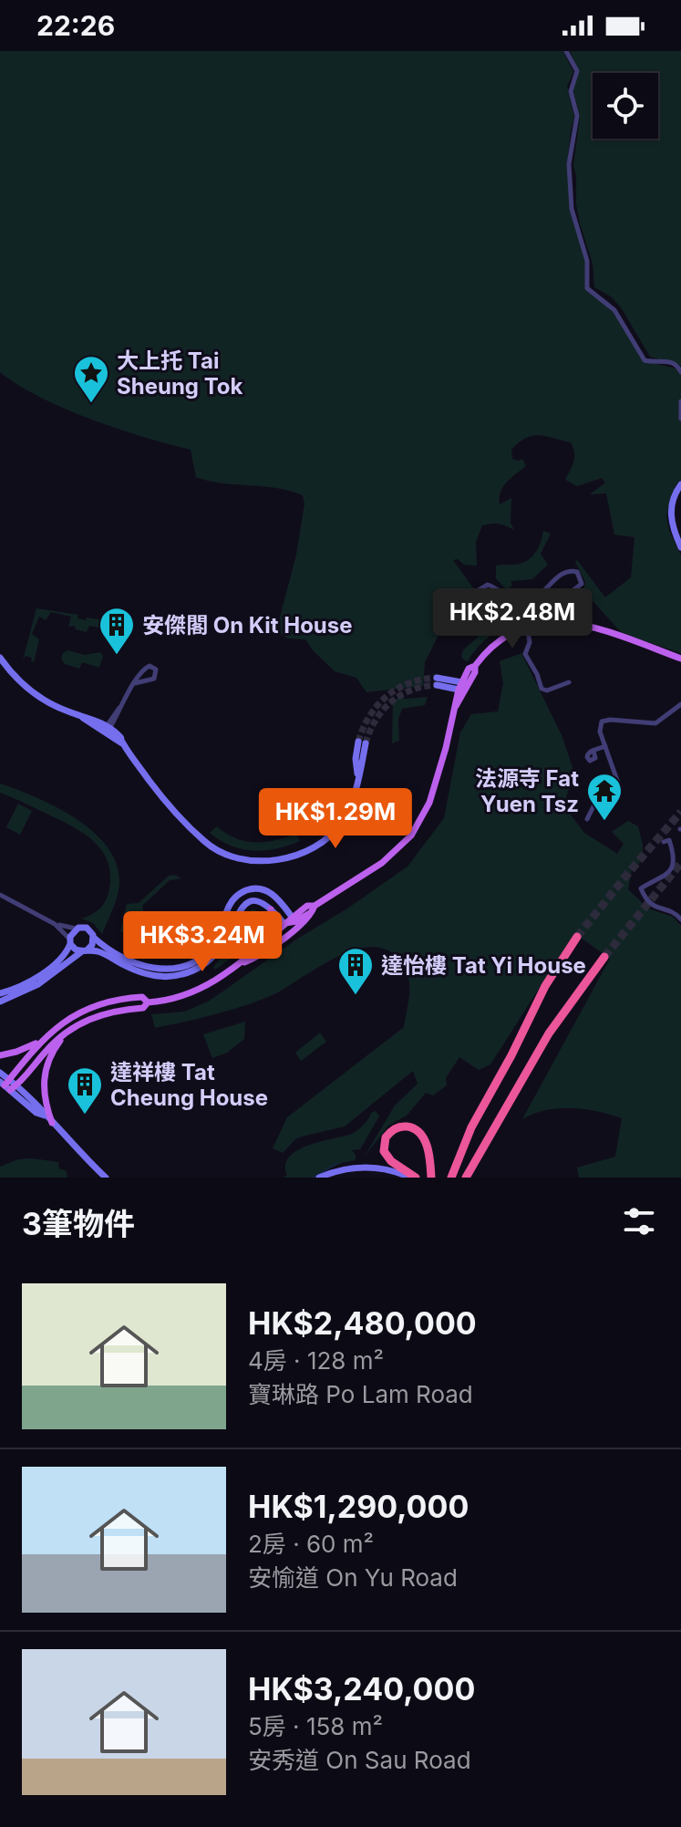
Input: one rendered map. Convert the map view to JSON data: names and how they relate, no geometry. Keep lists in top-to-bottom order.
{
  "places": {
    "place": ["大上托 Tai Sheung Tok"],
    "building": ["安傑閣 On Kit House", "達怡樓 Tat Yi House", "達祥樓 Tat Cheung House"],
    "temple": ["法源寺 Fat Yuen Tsz"]
  },
  "page": {
    "status": "22:26",
    "price": ["HK$2.48M", "HK$1.29M", "HK$3.24M"],
    "heading": "3筆物件",
    "list": [
      {
        "name": "HK$2,480,000",
        "note": "4房 · 128 m² · 寶琳路 Po Lam Road"
      },
      {
        "name": "HK$1,290,000",
        "note": "2房 · 60 m² · 安愉道 On Yu Road"
      },
      {
        "name": "HK$3,240,000",
        "note": "5房 · 158 m² · 安秀道 On Sau Road"
      }
    ]
  }
}
